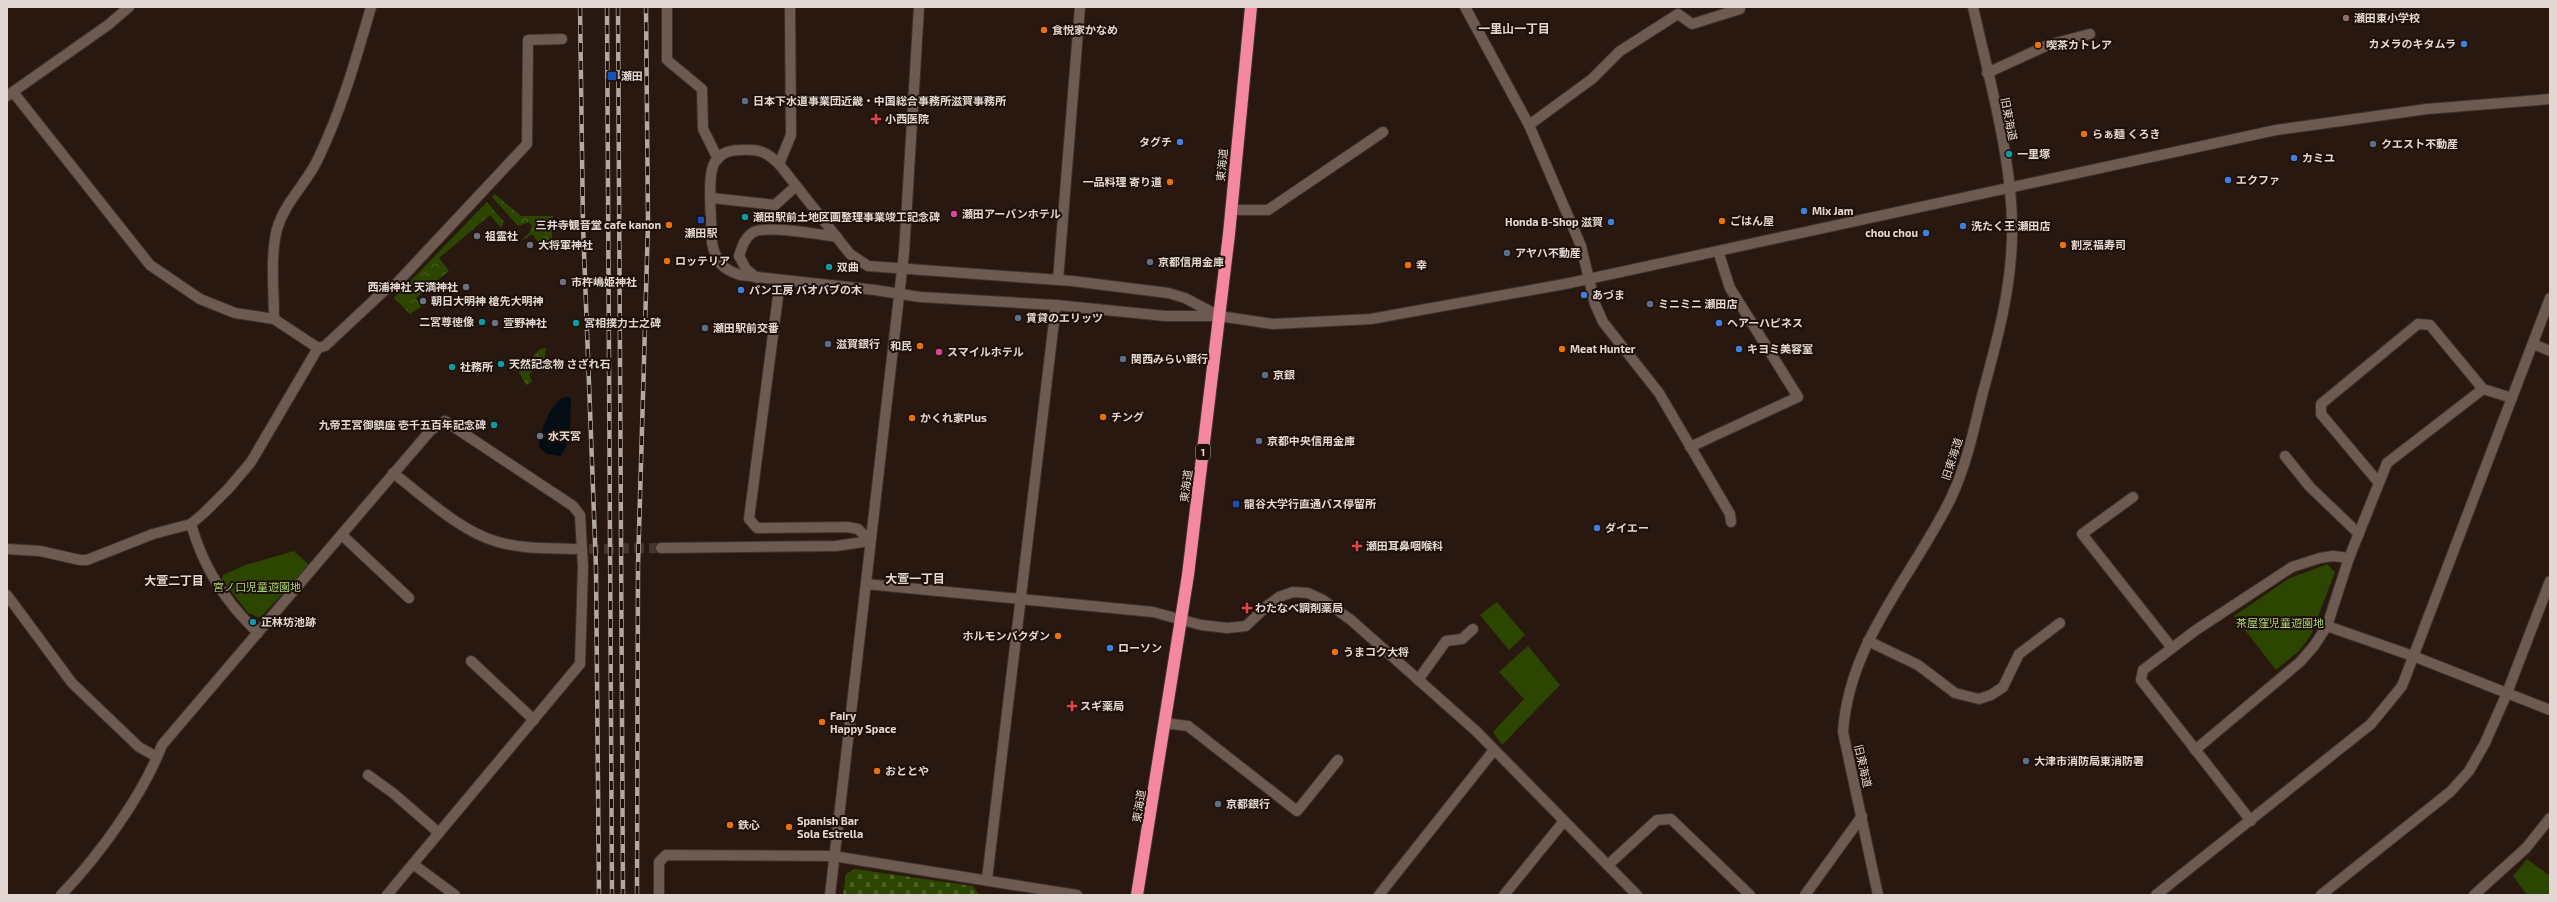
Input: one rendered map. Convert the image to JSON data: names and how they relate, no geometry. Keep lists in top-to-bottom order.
{
  "streets": {
    "highway": ["東海道", "1"],
    "street": ["旧東海道"]
  },
  "districts": ["一里山一丁目", "大萱一丁目", "大萱二丁目"],
  "parks": ["宮ノ口児童遊園地", "茶屋窪児童遊園地"],
  "places": {
    "other": [
      "瀬田東小学校",
      "食悦家かなめ",
      "カメラのキタムラ",
      "喫茶カトレア",
      "日本下水道事業団近畿・中国総合事務所滋賀事務所",
      "らぁ麺 くろき",
      "タグチ",
      "クエスト不動産",
      "一里塚",
      "カミユ",
      "エクファ",
      "一品料理 寄り道",
      "Mix Jam",
      "瀬田アーバンホテル",
      "瀬田駅前土地区画整理事業竣工記念碑",
      "ごはん屋",
      "Honda B-Shop 滋賀",
      "三井寺観音堂 cafe kanon",
      "洗たく王 瀬田店",
      "chou chou",
      "祖霊社",
      "大将軍神社",
      "割烹福寿司",
      "アヤハ不動産",
      "ロッテリア",
      "京都信用金庫",
      "幸",
      "双曲",
      "市杵嶋姫神社",
      "西浦神社 天満神社",
      "パン工房 バオバブの木",
      "あづま",
      "朝日大明神 槍先大明神",
      "ミニミニ 瀬田店",
      "賃貸のエリッツ",
      "二宮尊徳像",
      "萱野神社",
      "宮相撲力士之碑",
      "ヘアーハピネス",
      "瀬田駅前交番",
      "滋賀銀行",
      "和民",
      "Meat Hunter",
      "キヨミ美容室",
      "スマイルホテル",
      "関西みらい銀行",
      "天然記念物 さざれ石",
      "社務所",
      "京銀",
      "チング",
      "かくれ家Plus",
      "九帝王宮御鎮座 壱千五百年記念碑",
      "水天宮",
      "京都中央信用金庫",
      "ダイエー",
      "正林坊池跡",
      "ホルモンバクダン",
      "ローソン",
      "うまコク大将",
      "Fairy Happy Space",
      "大津市消防局東消防署",
      "おととや",
      "京都銀行",
      "鉄心",
      "Spanish Bar Sola Estrella"
    ],
    "transit": ["瀬田", "瀬田駅", "龍谷大学行直通バス停留所"],
    "health": [
      "小西医院",
      "瀬田耳鼻咽喉科",
      "わたなべ調剤薬局",
      "スギ薬局"
    ]
  }
}
